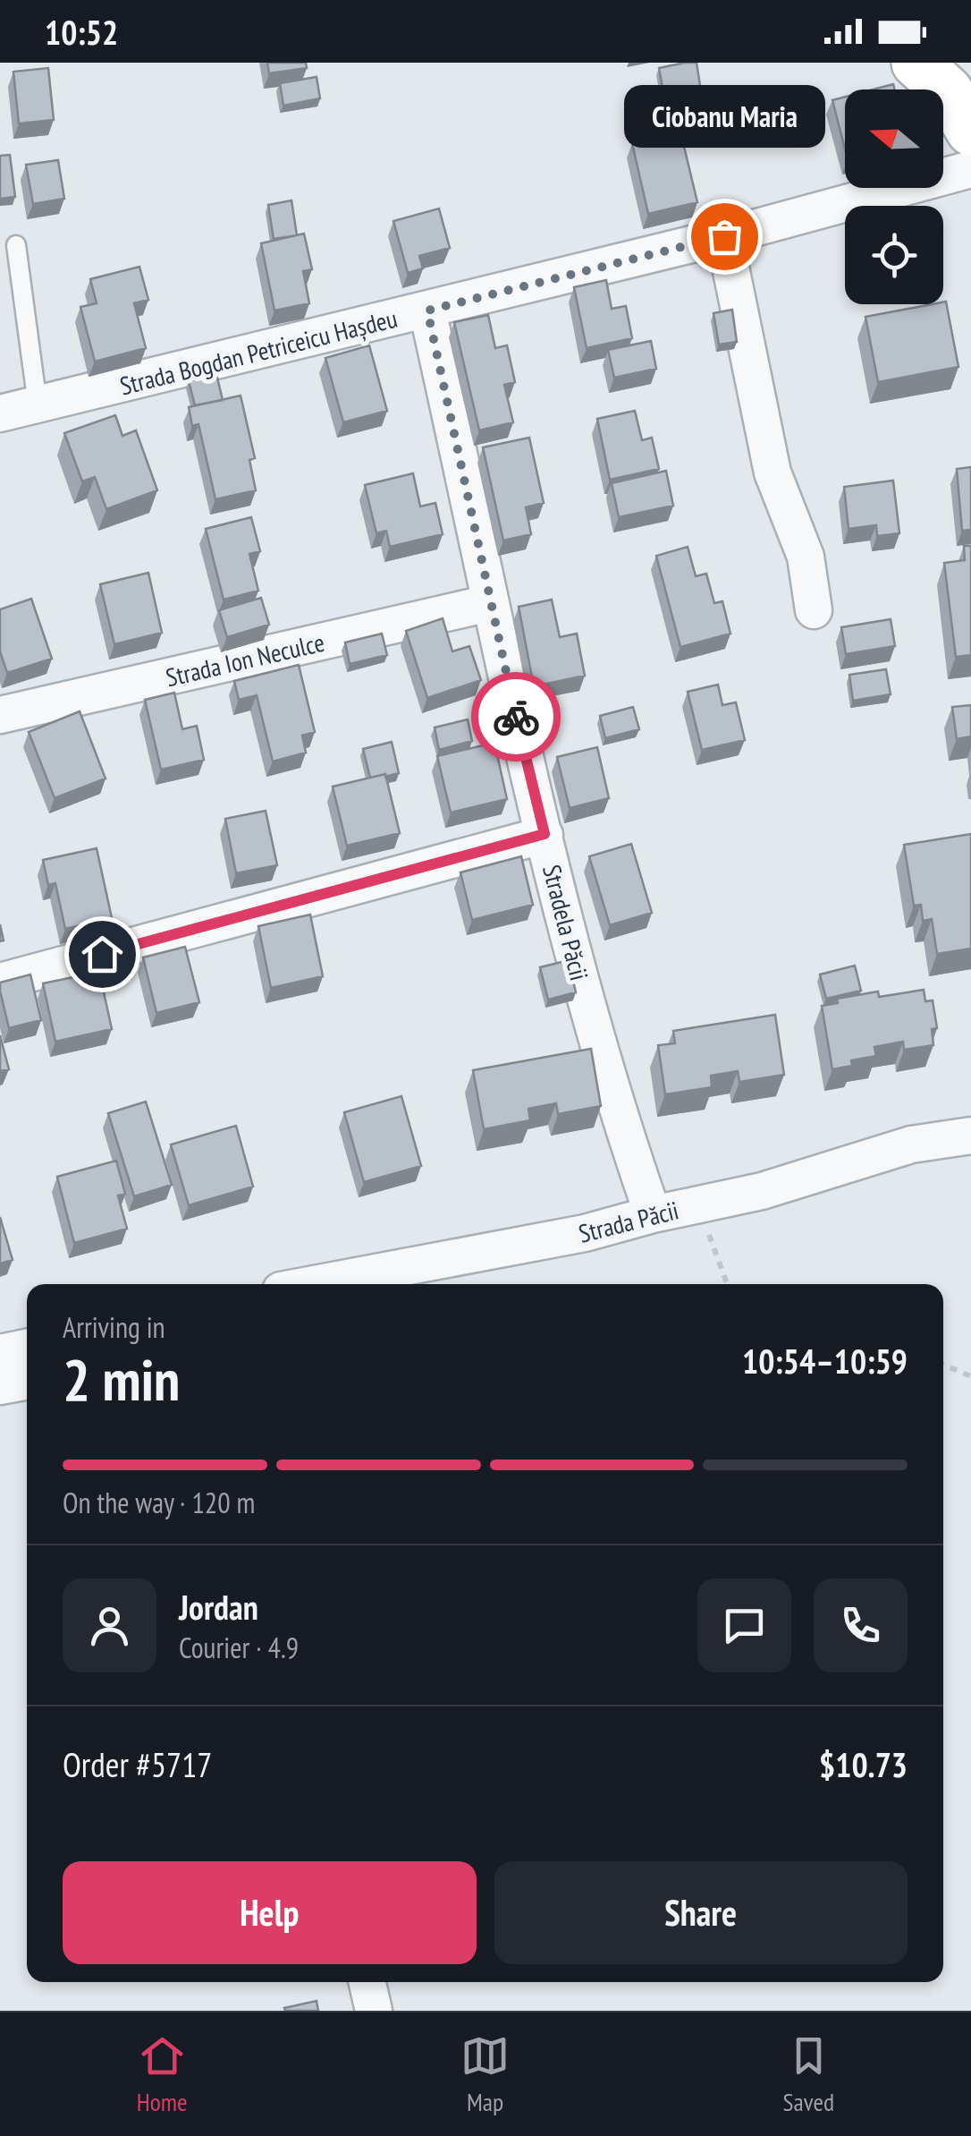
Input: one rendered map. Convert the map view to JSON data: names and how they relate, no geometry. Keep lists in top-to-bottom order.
{
  "streets": {
    "street": [
      "Strada Bogdan Petriceicu Hașdeu",
      "Strada Ion Neculce",
      "Stradela Păcii",
      "Strada Păcii"
    ]
  },
  "crossings": [
    ["Strada Bogdan Petriceicu Hașdeu", "Stradela Păcii"],
    ["Strada Ion Neculce", "Stradela Păcii"],
    ["Stradela Păcii", "Strada Păcii"]
  ],
  "places": ["Ciobanu Maria"],
  "north": "left",
  "page": {
    "status": "10:52",
    "bubble": "Ciobanu Maria",
    "heading": ["2 min", "Arriving in", "10:54–10:59"],
    "panel": [
      "Jordan",
      "Courier · 4.9",
      "Order #5717",
      "$10.73"
    ],
    "bar": "On the way · 120 m",
    "buttons": ["Help", "Share"],
    "tabs": ["Home", "Map", "Saved"]
  }
}
